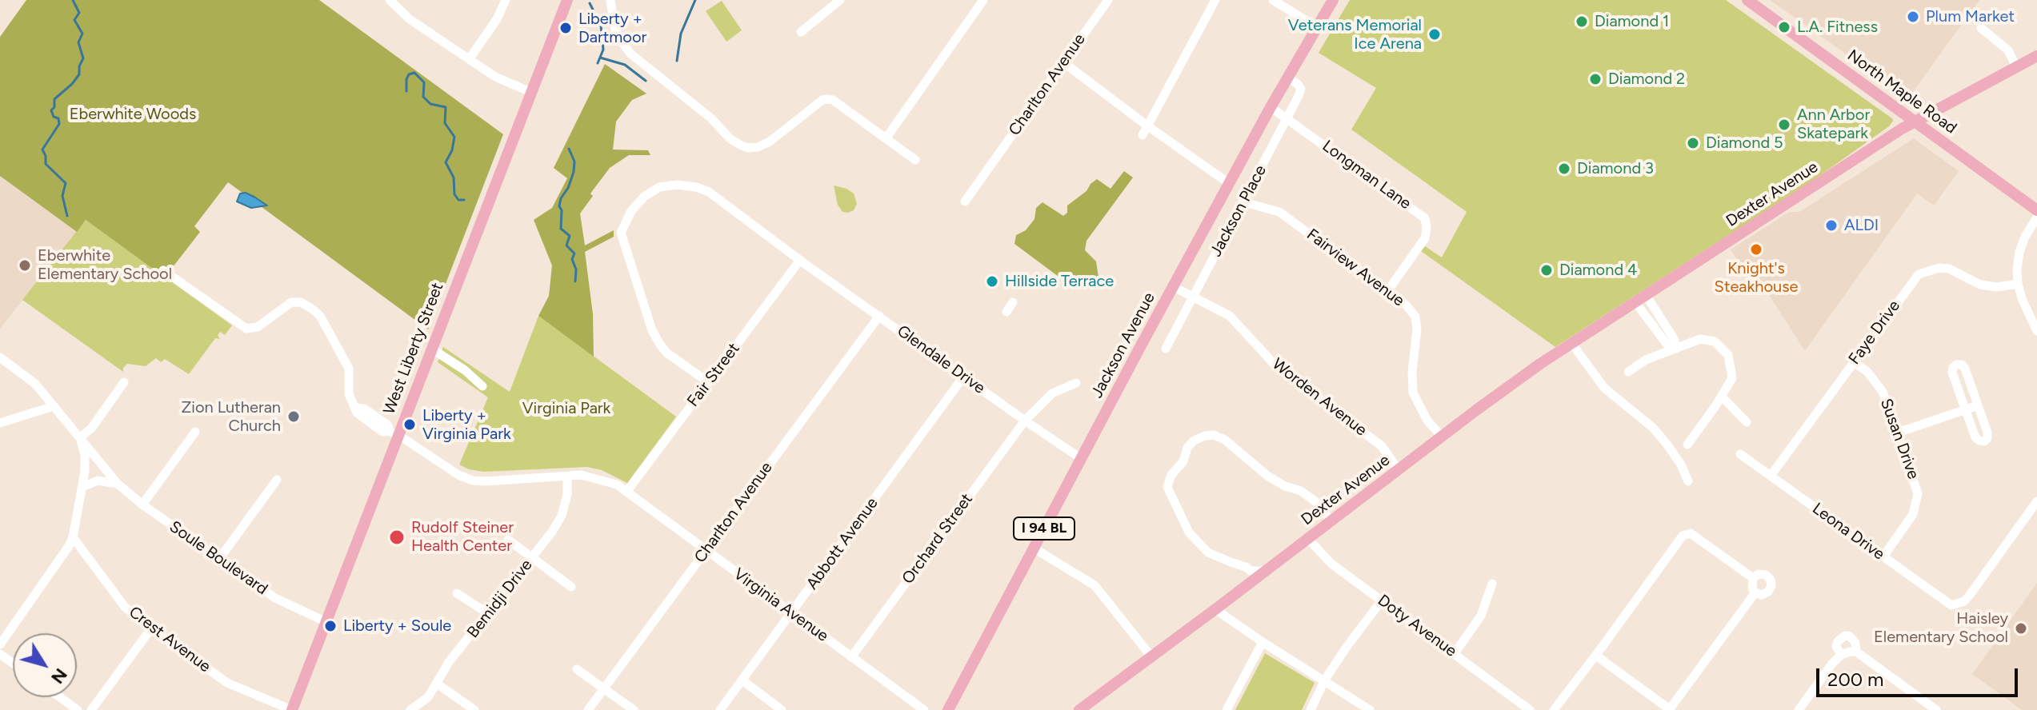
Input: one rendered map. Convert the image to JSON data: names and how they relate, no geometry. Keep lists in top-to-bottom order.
{
  "streets": {
    "main road": [
      "North Maple Road",
      "Dexter Avenue",
      "Jackson Avenue",
      "West Liberty Street",
      "I 94 BL"
    ],
    "street": [
      "Charlton Avenue",
      "Longman Lane",
      "Jackson Place",
      "Fairview Avenue",
      "Faye Drive",
      "Glendale Drive",
      "Fair Street",
      "Worden Avenue",
      "Susan Drive",
      "Leona Drive",
      "Orchard Street",
      "Abbott Avenue",
      "Soule Boulevard",
      "Bemidji Drive",
      "Virginia Avenue",
      "Doty Avenue",
      "Crest Avenue"
    ]
  },
  "crossings": [
    ["Charlton Avenue", "Glendale Drive"],
    ["Charlton Avenue", "Virginia Avenue"],
    ["North Maple Road", "Dexter Avenue"],
    ["Longman Lane", "Jackson Place"],
    ["Longman Lane", "Fairview Avenue"],
    ["Longman Lane", "Jackson Avenue"],
    ["Dexter Avenue", "Fairview Avenue"],
    ["Dexter Avenue", "Worden Avenue"],
    ["Dexter Avenue", "Doty Avenue"],
    ["Jackson Place", "Fairview Avenue"],
    ["Jackson Place", "Jackson Avenue"],
    ["Jackson Place", "Worden Avenue"],
    ["Faye Drive", "Susan Drive"],
    ["Faye Drive", "Leona Drive"],
    ["Jackson Avenue", "Glendale Drive"],
    ["Jackson Avenue", "Worden Avenue"],
    ["West Liberty Street", "Soule Boulevard"],
    ["West Liberty Street", "Virginia Avenue"],
    ["West Liberty Street", "Crest Avenue"],
    ["Glendale Drive", "Fair Street"],
    ["Glendale Drive", "Orchard Street"],
    ["Glendale Drive", "Abbott Avenue"],
    ["Fair Street", "Virginia Avenue"],
    ["Susan Drive", "Leona Drive"],
    ["Orchard Street", "Virginia Avenue"],
    ["Abbott Avenue", "Virginia Avenue"],
    ["Bemidji Drive", "Virginia Avenue"]
  ],
  "parks": ["Eberwhite Woods", "Virginia Park"],
  "places": [
    "Plum Market",
    "Diamond 1",
    "L.A. Fitness",
    "Liberty + Dartmoor",
    "Veterans Memorial Ice Arena",
    "Diamond 2",
    "Ann Arbor Skatepark",
    "Diamond 5",
    "Diamond 3",
    "ALDI",
    "Knight's Steakhouse",
    "Eberwhite Elementary School",
    "Diamond 4",
    "Hillside Terrace",
    "Zion Lutheran Church",
    "Liberty + Virginia Park",
    "Rudolf Steiner Health Center",
    "Liberty + Soule",
    "Haisley Elementary School"
  ],
  "scale_bar": "200 m",
  "north": "bottom right"
}
